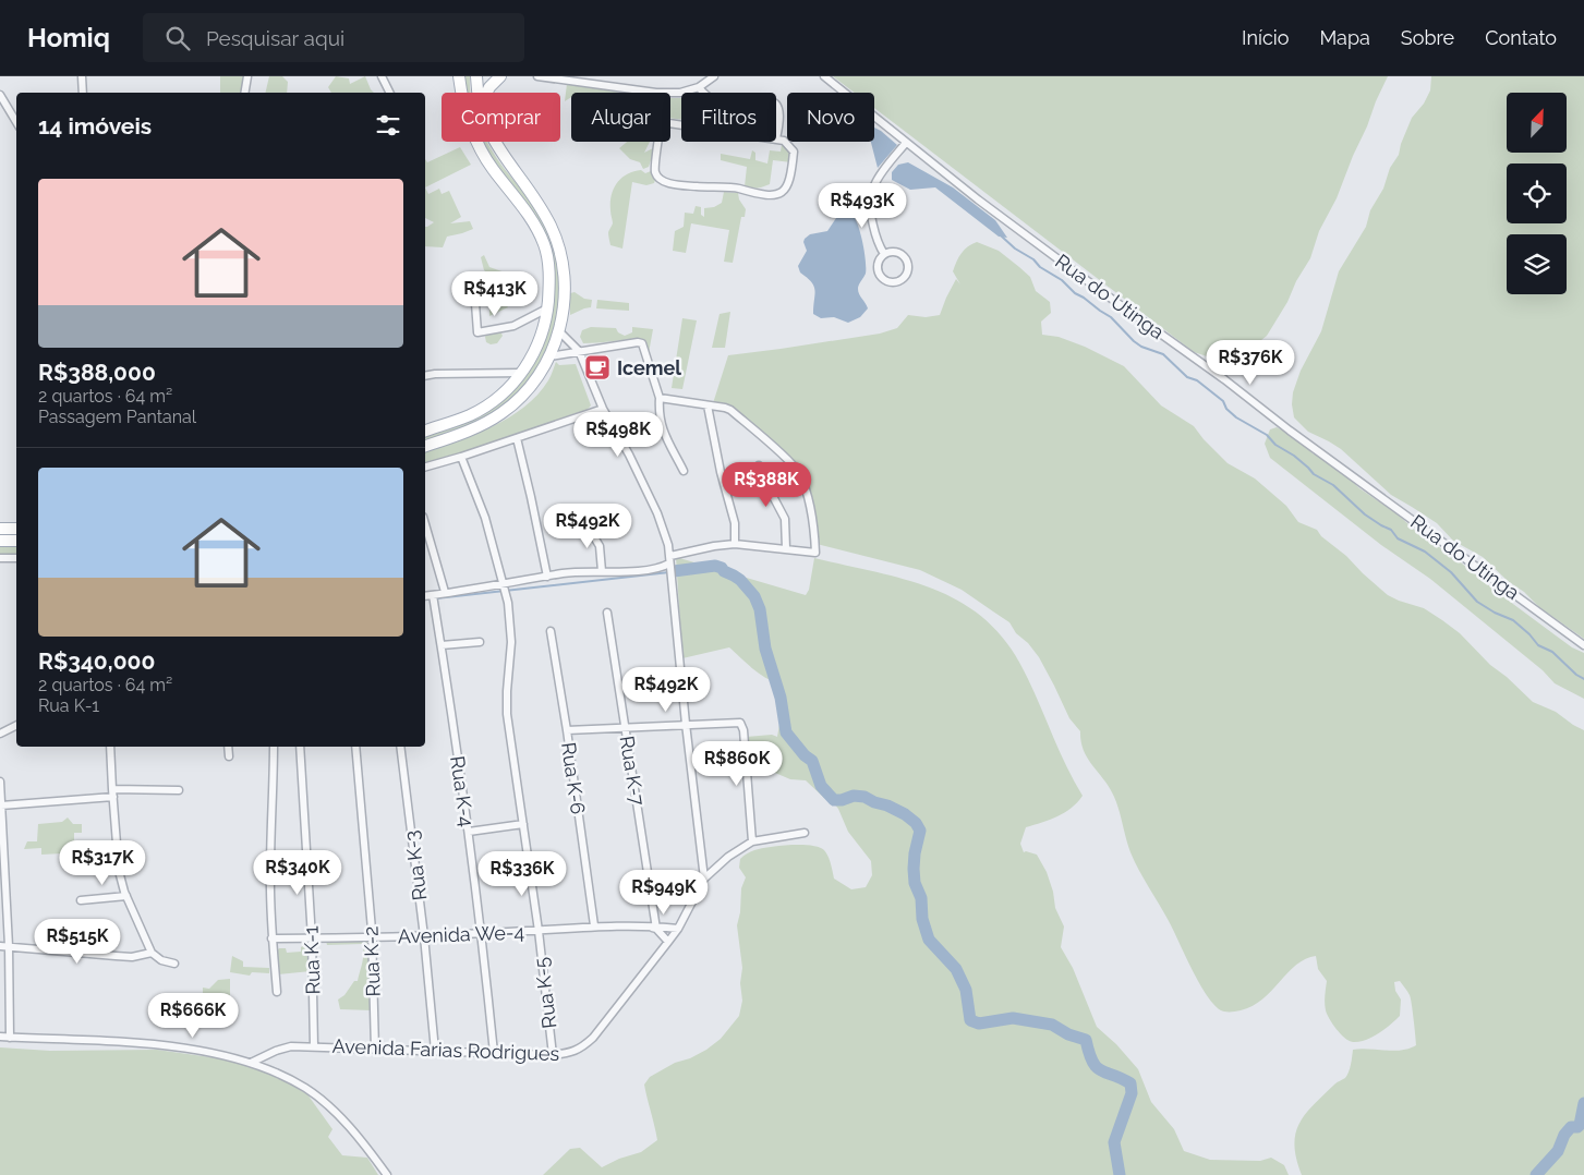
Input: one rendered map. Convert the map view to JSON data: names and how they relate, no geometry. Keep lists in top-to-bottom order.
{
  "streets": {
    "street": [
      "Rua do Utinga",
      "Rua K-7",
      "Rua K-6",
      "Rua K-4",
      "Rua K-3",
      "Avenida We-4",
      "Rua K-1",
      "Rua K-2",
      "Rua K-5",
      "Avenida Farias Rodrigues"
    ]
  },
  "crossings": [
    ["Rua K-7", "Avenida We-4"],
    ["Rua K-6", "Avenida We-4"],
    ["Rua K-4", "Avenida We-4"],
    ["Rua K-4", "Avenida Farias Rodrigues"],
    ["Rua K-3", "Avenida We-4"],
    ["Rua K-3", "Avenida Farias Rodrigues"],
    ["Avenida We-4", "Rua K-1"],
    ["Avenida We-4", "Rua K-2"],
    ["Avenida We-4", "Rua K-5"],
    ["Avenida We-4", "Avenida Farias Rodrigues"],
    ["Rua K-1", "Avenida Farias Rodrigues"],
    ["Rua K-2", "Avenida Farias Rodrigues"],
    ["Rua K-5", "Avenida Farias Rodrigues"]
  ],
  "places": {
    "cafe": ["Icemel"]
  },
  "north": "top right",
  "page": {
    "header": "Homiq",
    "search": "Pesquisar aqui",
    "nav": [
      "Início",
      "Mapa",
      "Sobre",
      "Contato"
    ],
    "chip": [
      "Comprar",
      "Alugar",
      "Filtros",
      "Novo"
    ],
    "heading": "14 imóveis",
    "list": [
      {
        "name": "R$388,000",
        "note": "2 quartos · 64 m² · Passagem Pantanal"
      },
      {
        "name": "R$340,000",
        "note": "2 quartos · 64 m² · Rua K-1"
      }
    ],
    "price": [
      "R$493K",
      "R$413K",
      "R$376K",
      "R$498K",
      "R$388K",
      "R$492K",
      "R$492K",
      "R$860K",
      "R$317K",
      "R$340K",
      "R$336K",
      "R$949K",
      "R$515K",
      "R$666K"
    ]
  }
}
